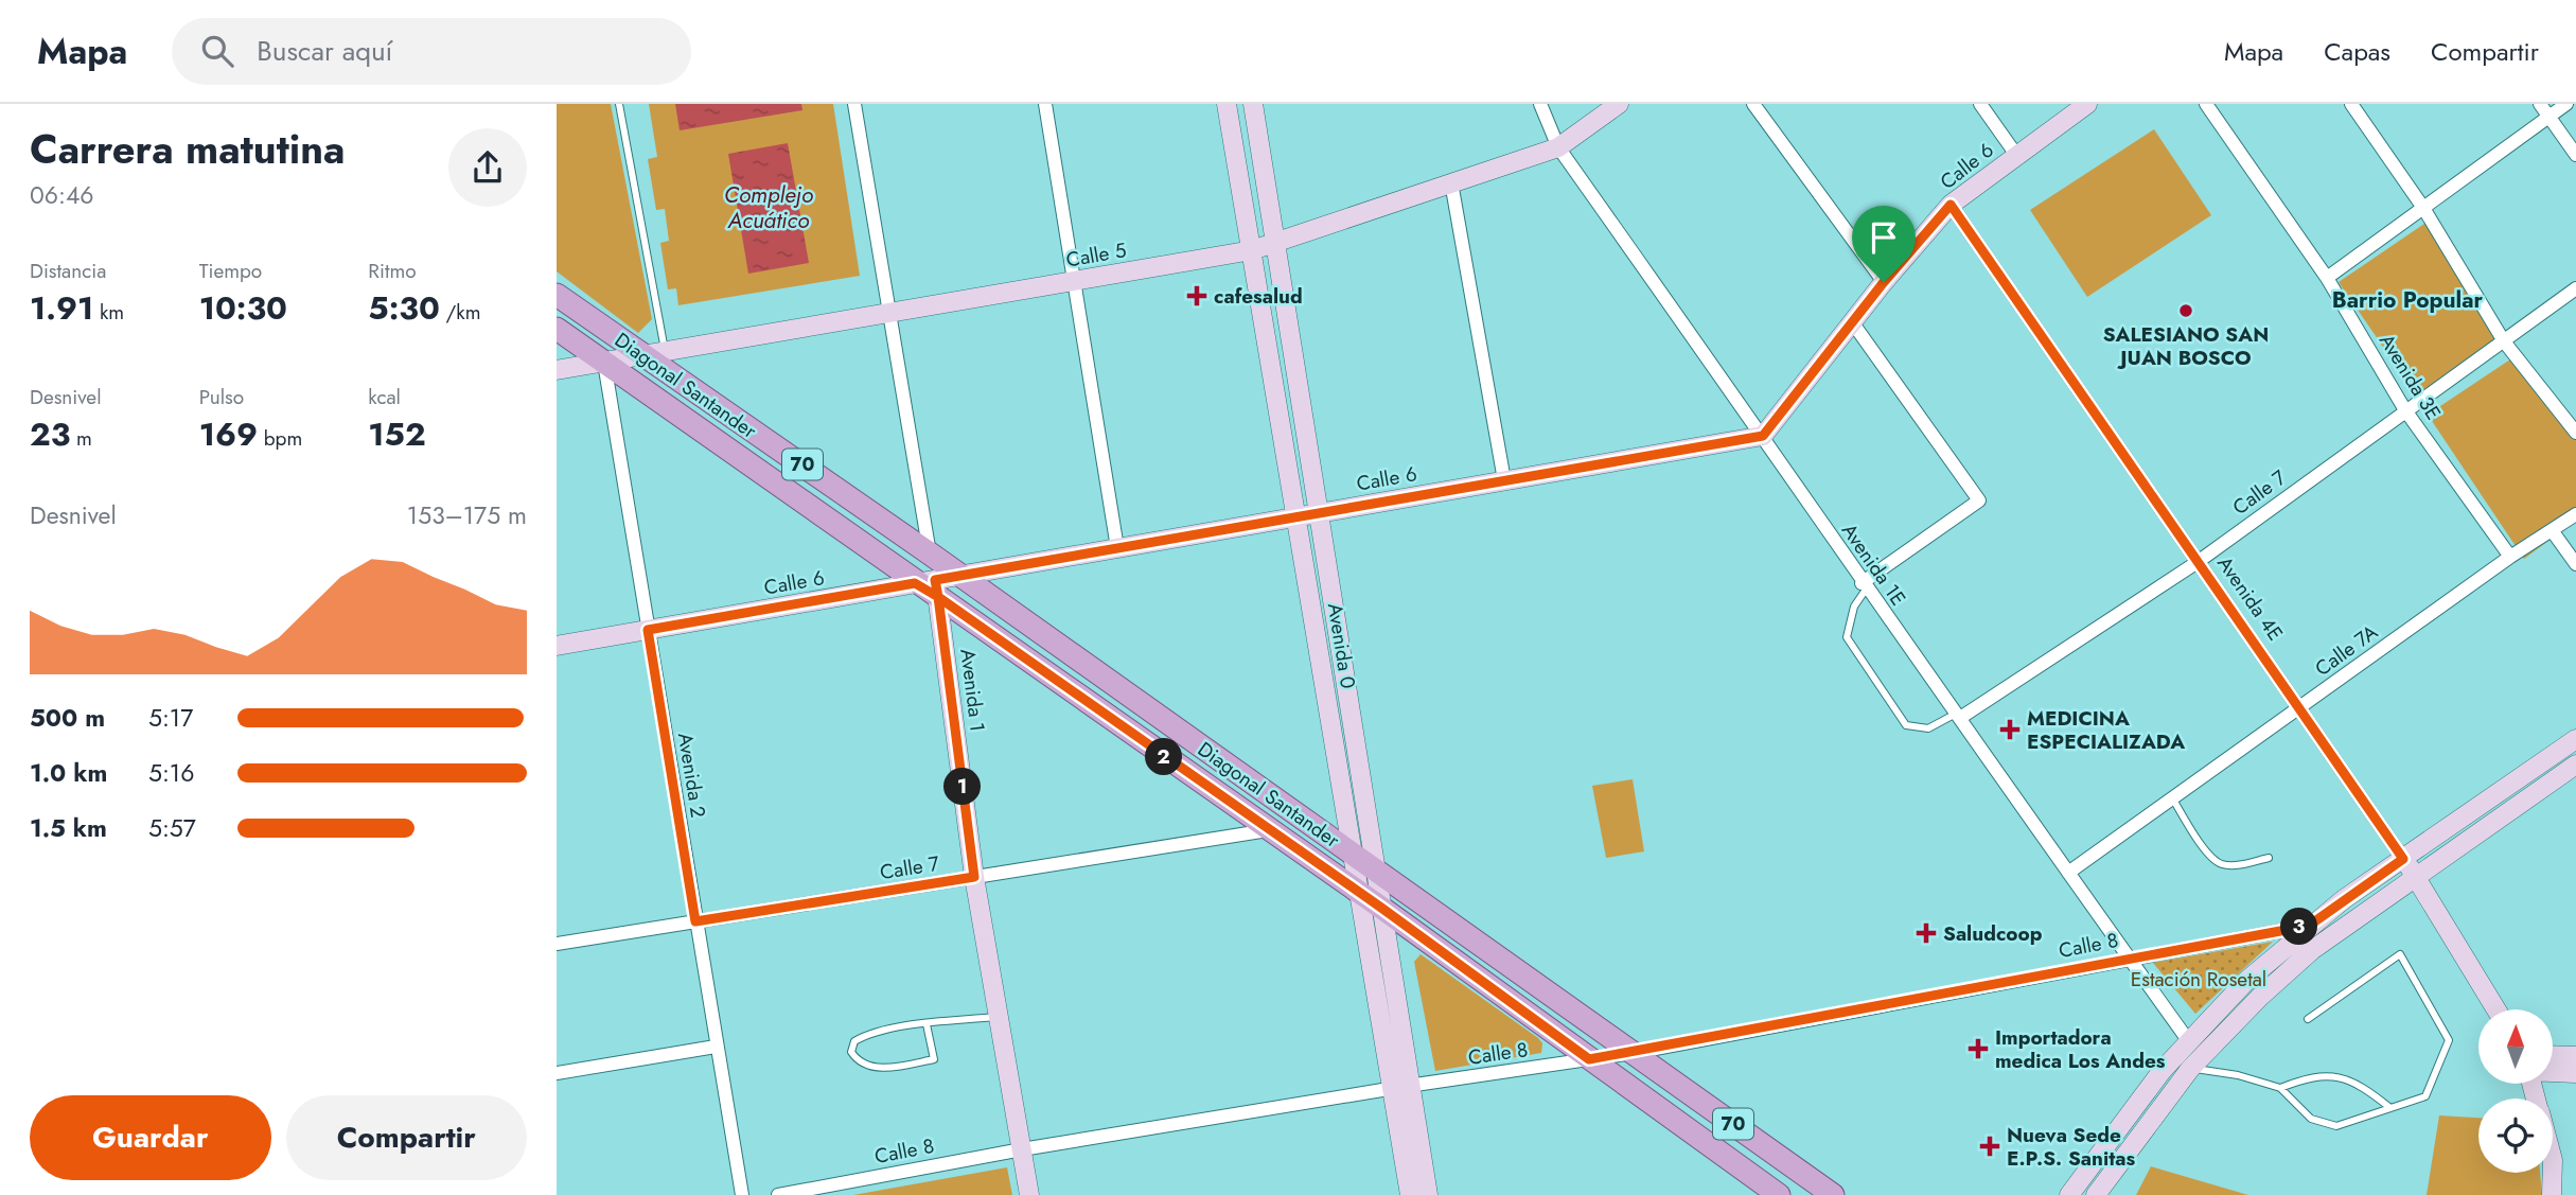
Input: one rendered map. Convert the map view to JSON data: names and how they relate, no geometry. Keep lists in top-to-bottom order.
{
  "streets": {
    "main road": ["Diagonal Santander", "70"],
    "street": [
      "Calle 6",
      "Calle 5",
      "Avenida 3E",
      "Calle 7",
      "Avenida 1E",
      "Avenida 4E",
      "Avenida 0",
      "Calle 7A",
      "Avenida 1",
      "Avenida 2",
      "Calle 8"
    ]
  },
  "crossings": [
    ["Calle 6", "Diagonal Santander"],
    ["Calle 6", "Avenida 1E"],
    ["Calle 6", "Avenida 4E"],
    ["Calle 6", "Avenida 0"],
    ["Calle 6", "Avenida 1"],
    ["Calle 6", "Avenida 2"],
    ["Calle 5", "Diagonal Santander"],
    ["Calle 5", "Avenida 1E"],
    ["Calle 5", "Avenida 0"],
    ["Calle 5", "Avenida 1"],
    ["Calle 5", "Avenida 2"],
    ["Avenida 3E", "Calle 7"],
    ["Avenida 3E", "Calle 7A"],
    ["Diagonal Santander", "Calle 7"],
    ["Diagonal Santander", "Avenida 0"],
    ["Diagonal Santander", "Avenida 1"],
    ["Diagonal Santander", "Avenida 2"],
    ["Diagonal Santander", "Calle 8"],
    ["Calle 7", "Avenida 1E"],
    ["Calle 7", "Avenida 4E"],
    ["Calle 7", "Avenida 1"],
    ["Calle 7", "Avenida 2"],
    ["Avenida 1E", "Calle 7A"],
    ["Avenida 1E", "Calle 8"],
    ["Avenida 4E", "Calle 7A"],
    ["Avenida 0", "Calle 8"],
    ["Avenida 1", "Calle 8"]
  ],
  "districts": ["Barrio Popular"],
  "water": ["Complejo Acuático"],
  "parks": ["Estación Rosetal"],
  "places": {
    "health": [
      "cafesalud",
      "MEDICINA ESPECIALIZADA",
      "Saludcoop",
      "Importadora medica Los Andes",
      "Nueva Sede E.P.S. Sanitas"
    ],
    "other": ["SALESIANO SAN JUAN BOSCO"]
  },
  "north": "top",
  "page": {
    "header": "Mapa",
    "search": "Buscar aquí",
    "nav": ["Mapa", "Capas", "Compartir"],
    "heading": ["Carrera matutina", "06:46"],
    "stats": [
      ["Distancia", "1.91 km"],
      ["Tiempo", "10:30"],
      ["Ritmo", "5:30 /km"],
      ["Desnivel", "23 m"],
      ["Pulso", "169 bpm"],
      ["kcal", "152"]
    ],
    "chart": ["Desnivel", "153–175 m"],
    "list": [
      {
        "name": "500 m",
        "note": "5:17"
      },
      {
        "name": "1.0 km",
        "note": "5:16"
      },
      {
        "name": "1.5 km",
        "note": "5:57"
      }
    ],
    "pins": ["2", "1", "3"],
    "buttons": ["Guardar", "Compartir"]
  }
}
